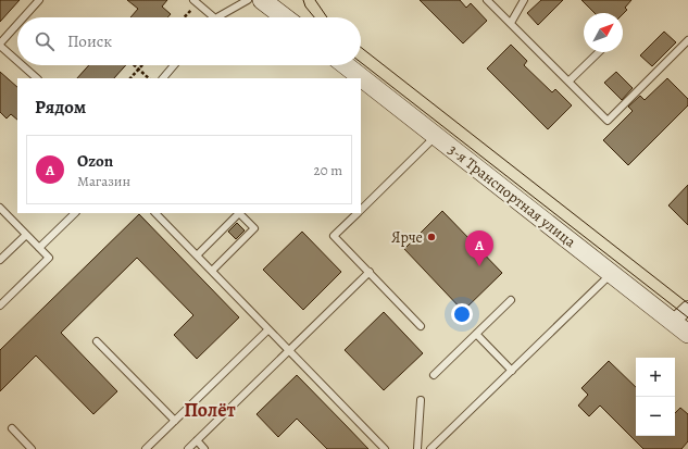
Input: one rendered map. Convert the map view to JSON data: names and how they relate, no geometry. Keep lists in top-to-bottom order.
{
  "streets": {
    "main road": ["3-я Транспортная улица"]
  },
  "districts": ["Полёт"],
  "places": ["Ярче"],
  "north": "top right",
  "page": {
    "search": "Поиск",
    "heading": "Рядом",
    "list": [
      {
        "mark": "A",
        "name": "Ozon",
        "note": "Магазин",
        "value": "20 m"
      }
    ],
    "pins": "A",
    "map_buttons": ["+", "−"]
  }
}
